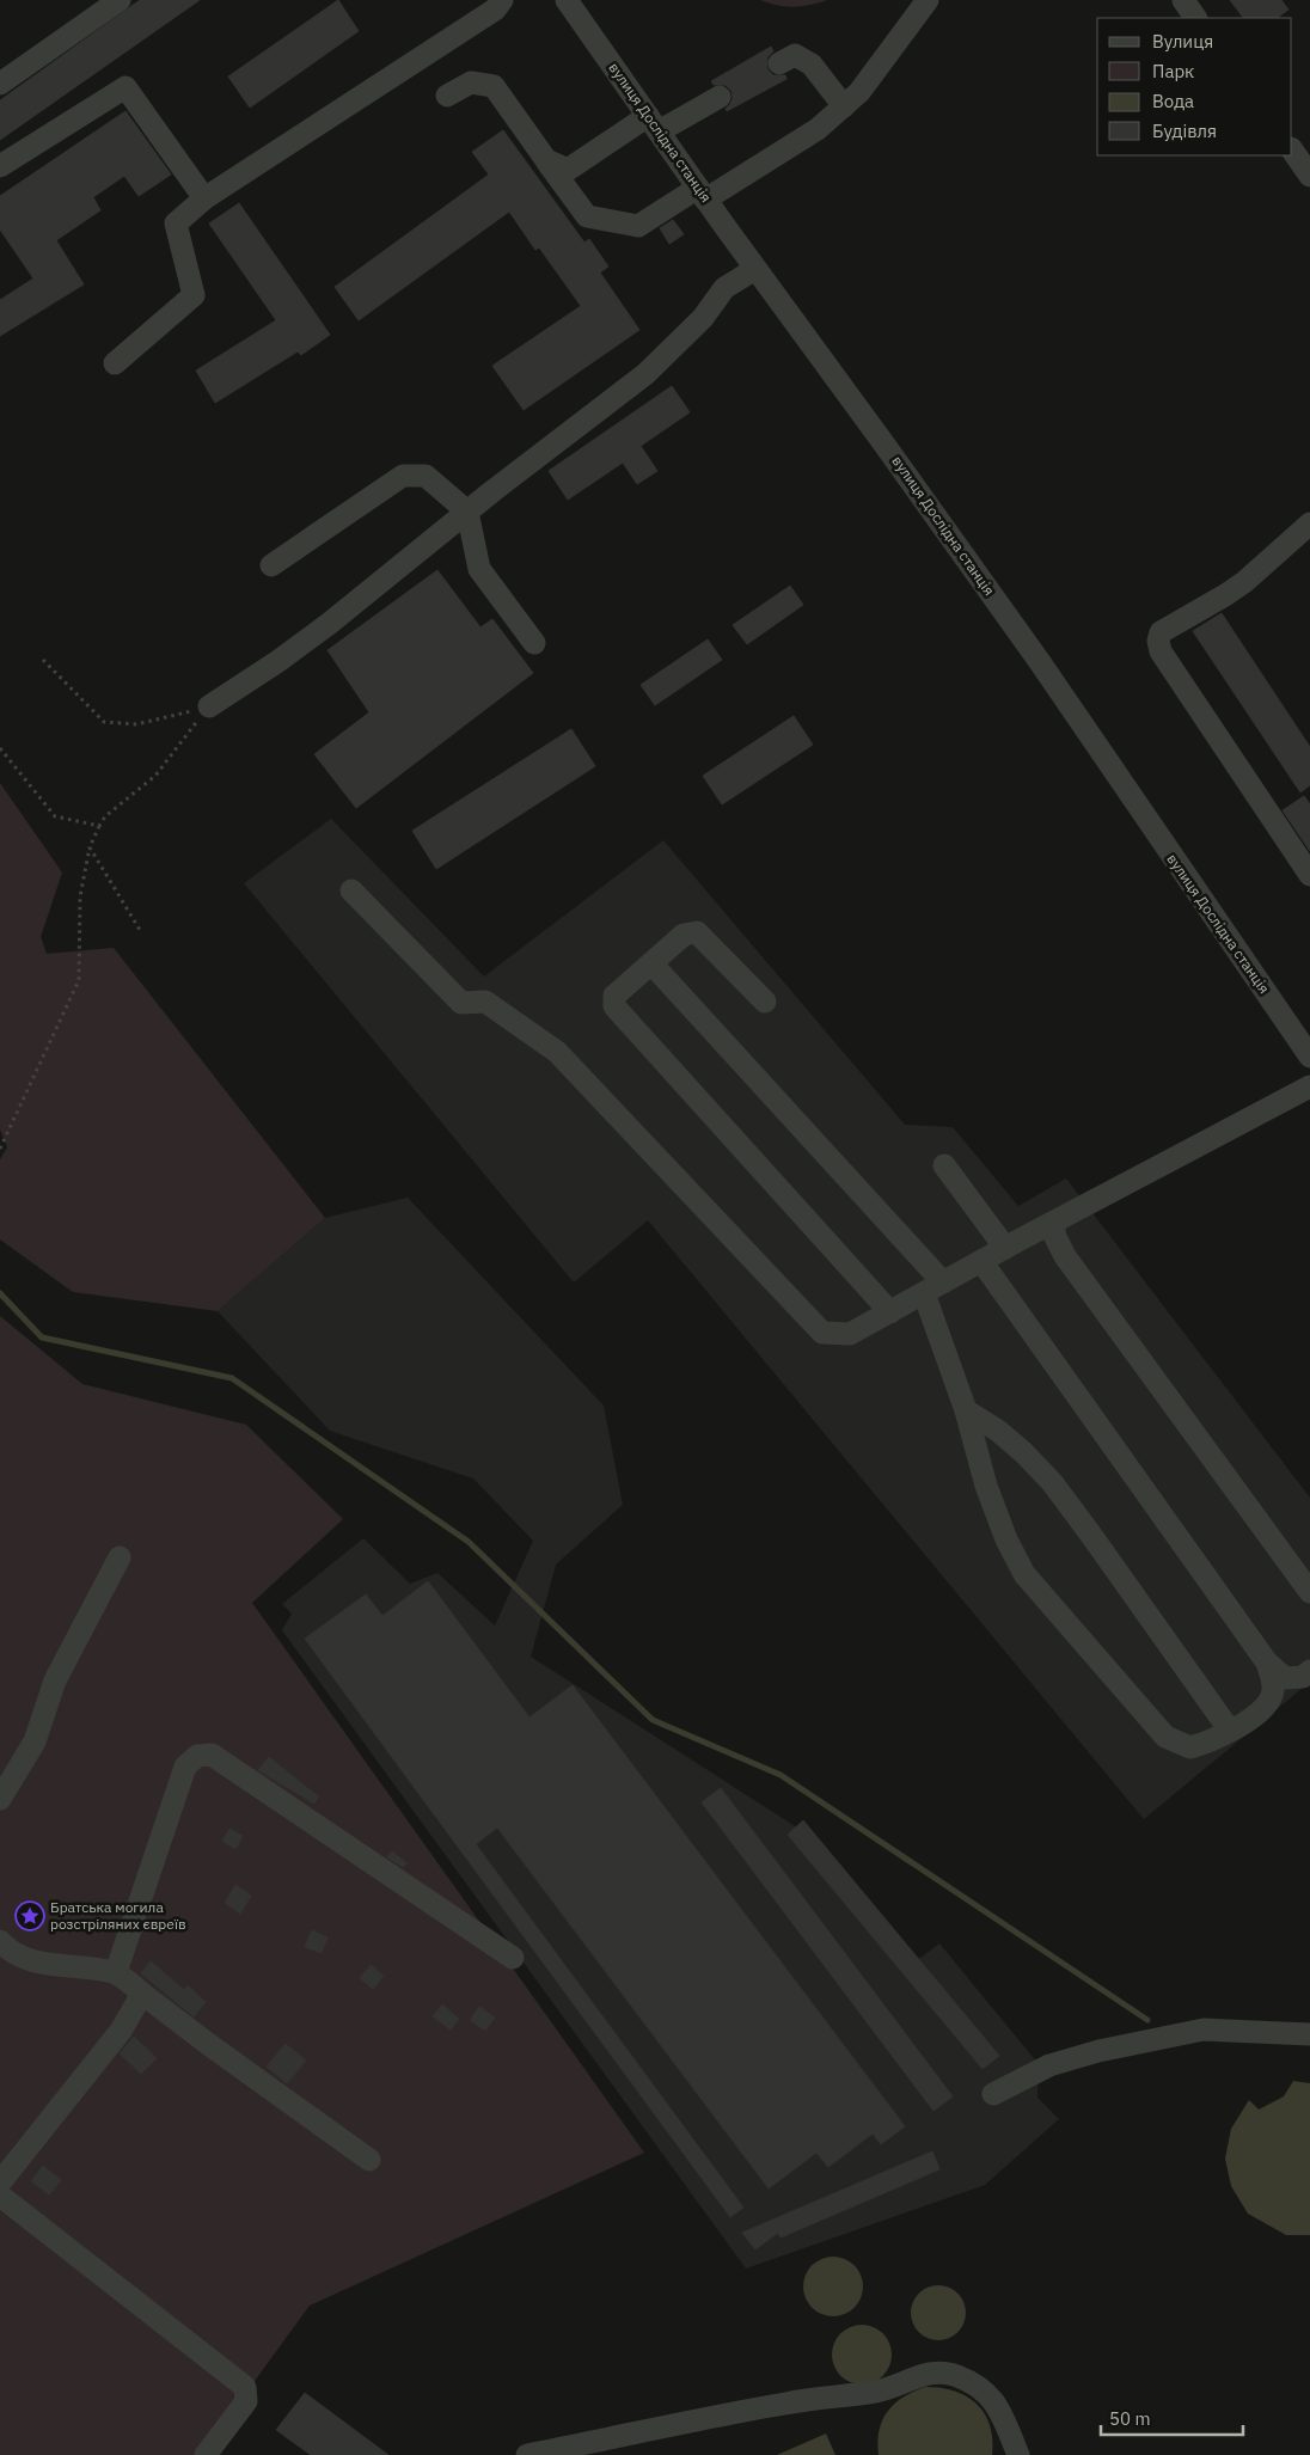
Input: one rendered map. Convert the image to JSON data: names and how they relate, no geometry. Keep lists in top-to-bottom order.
{
  "streets": {
    "street": ["вулиця Дослідна станція"]
  },
  "places": {
    "place": ["Братська могила розстріляних євреїв"]
  },
  "legend": [
    "Вулиця",
    "Парк",
    "Вода",
    "Будівля"
  ],
  "scale_bar": "50 m"
}
